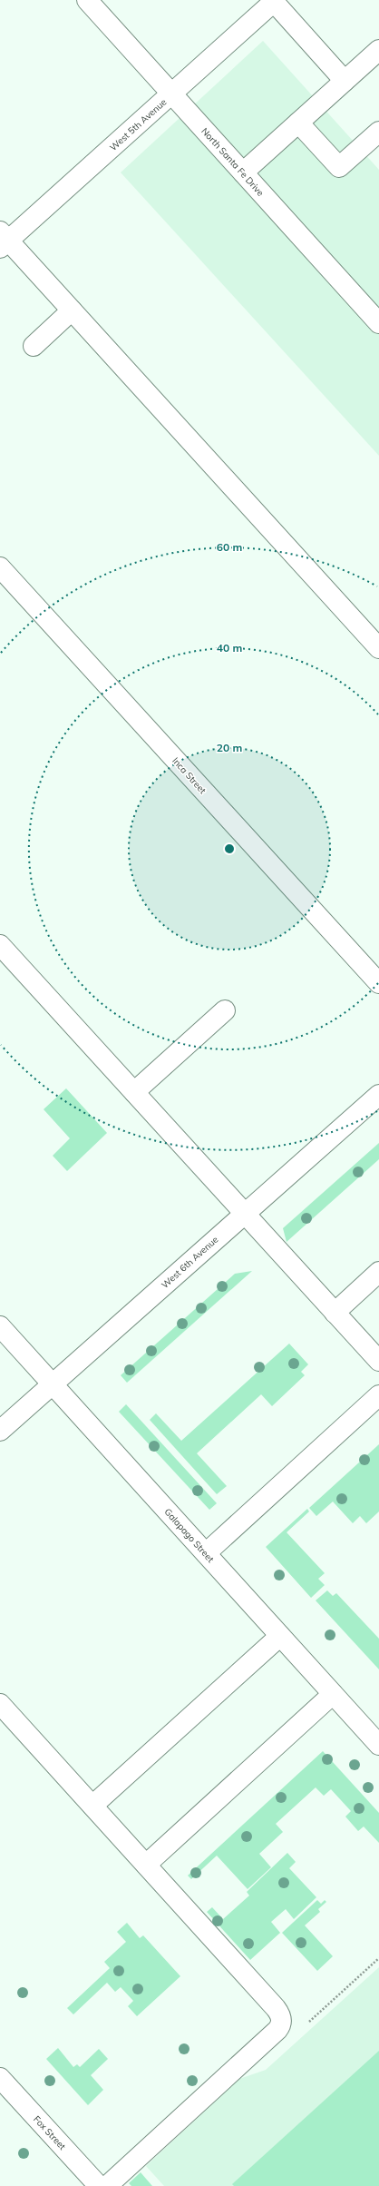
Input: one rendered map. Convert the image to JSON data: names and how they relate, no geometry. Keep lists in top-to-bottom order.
{
  "streets": {
    "street": [
      "West 5th Avenue",
      "North Santa Fe Drive",
      "Inca Street",
      "West 6th Avenue",
      "Galapago Street",
      "Fox Street"
    ]
  },
  "crossings": [
    ["West 5th Avenue", "North Santa Fe Drive"],
    ["West 6th Avenue", "Galapago Street"]
  ],
  "rings": ["60 m", "40 m", "20 m"]
}
